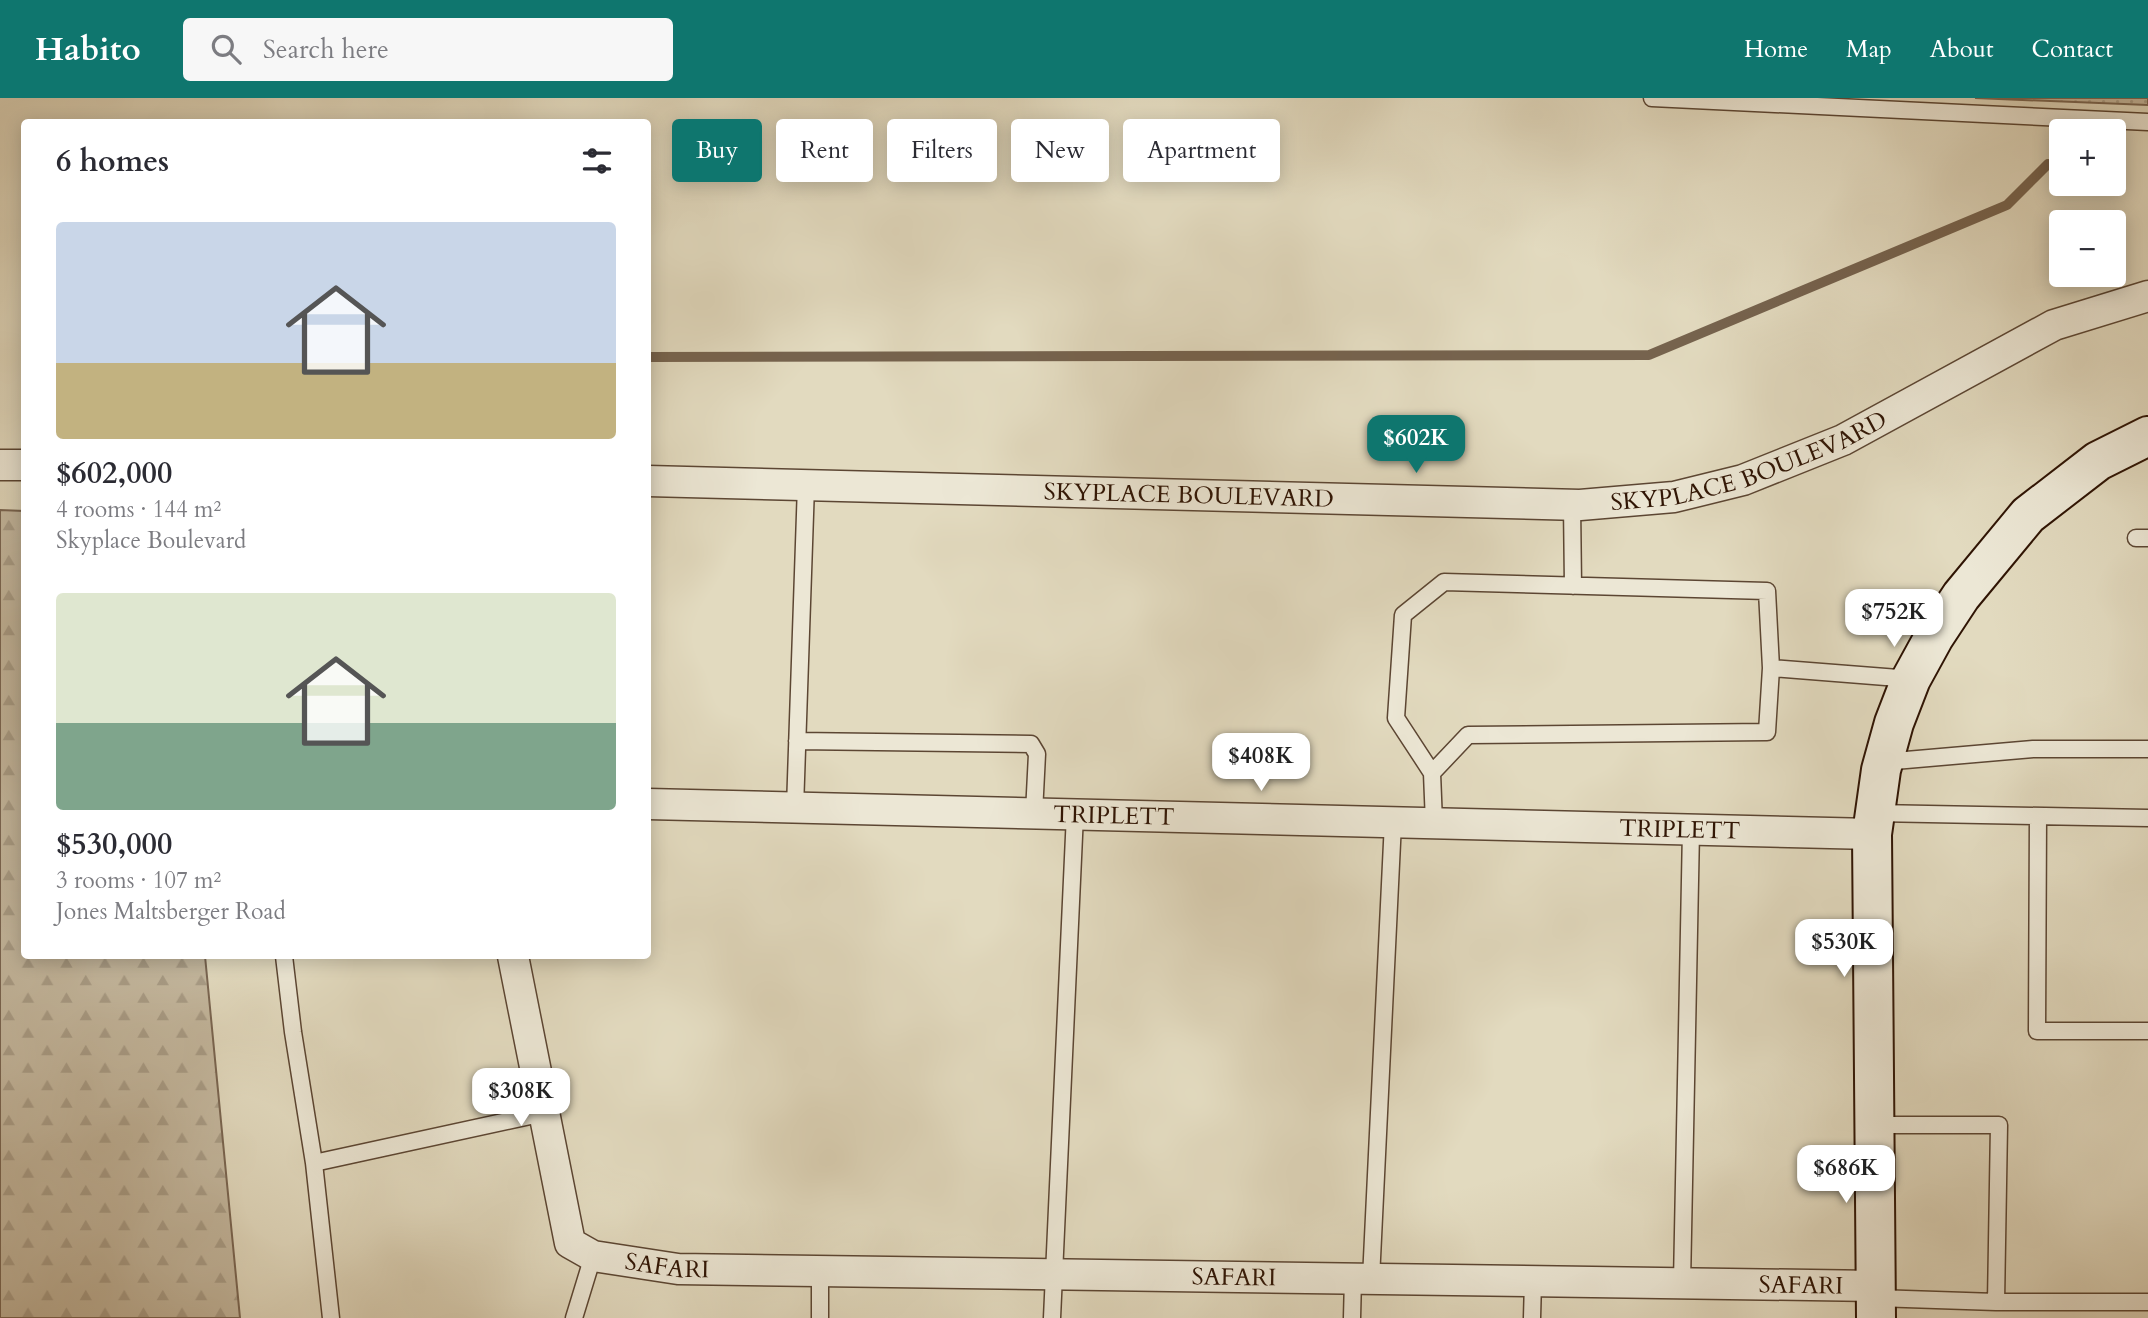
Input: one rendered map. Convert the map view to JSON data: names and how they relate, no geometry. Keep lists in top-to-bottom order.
{
  "streets": {
    "street": ["SKYPLACE BOULEVARD", "TRIPLETT", "SAFARI"]
  },
  "page": {
    "header": "Habito",
    "search": "Search here",
    "nav": [
      "Home",
      "Map",
      "About",
      "Contact"
    ],
    "map_buttons": ["+", "−"],
    "chip": [
      "Buy",
      "Rent",
      "Filters",
      "New",
      "Apartment"
    ],
    "heading": "6 homes",
    "list": [
      {
        "name": "$602,000",
        "note": "4 rooms · 144 m² · Skyplace Boulevard"
      },
      {
        "name": "$530,000",
        "note": "3 rooms · 107 m² · Jones Maltsberger Road"
      }
    ],
    "price": [
      "$602K",
      "$752K",
      "$408K",
      "$530K",
      "$308K",
      "$686K"
    ]
  }
}
